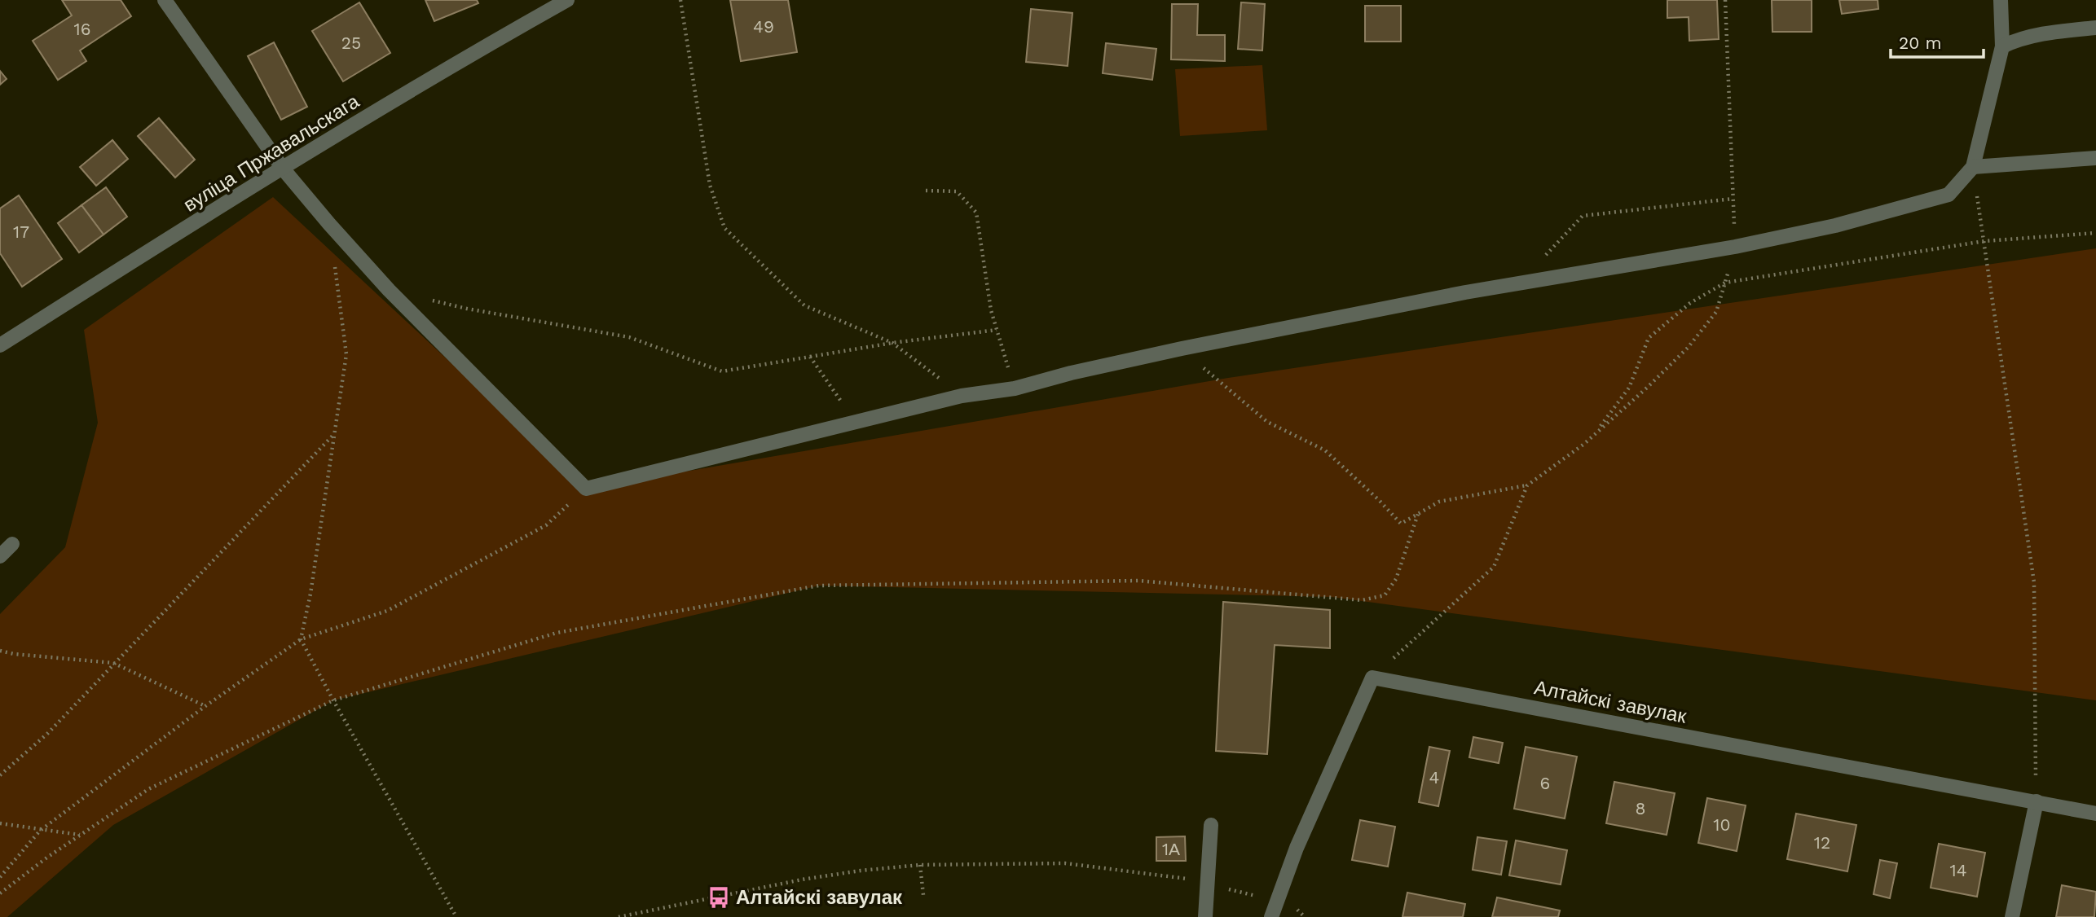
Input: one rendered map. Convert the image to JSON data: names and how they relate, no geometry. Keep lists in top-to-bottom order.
{
  "streets": {
    "street": ["вуліца Пржавальскага", "Алтайскі завулак"]
  },
  "places": {
    "bus stop": ["Алтайскі завулак"]
  },
  "house_numbers": [
    "49",
    "16",
    "25",
    "17",
    "4",
    "6",
    "8",
    "10",
    "12",
    "1А",
    "14"
  ],
  "scale_bar": "20 m"
}
